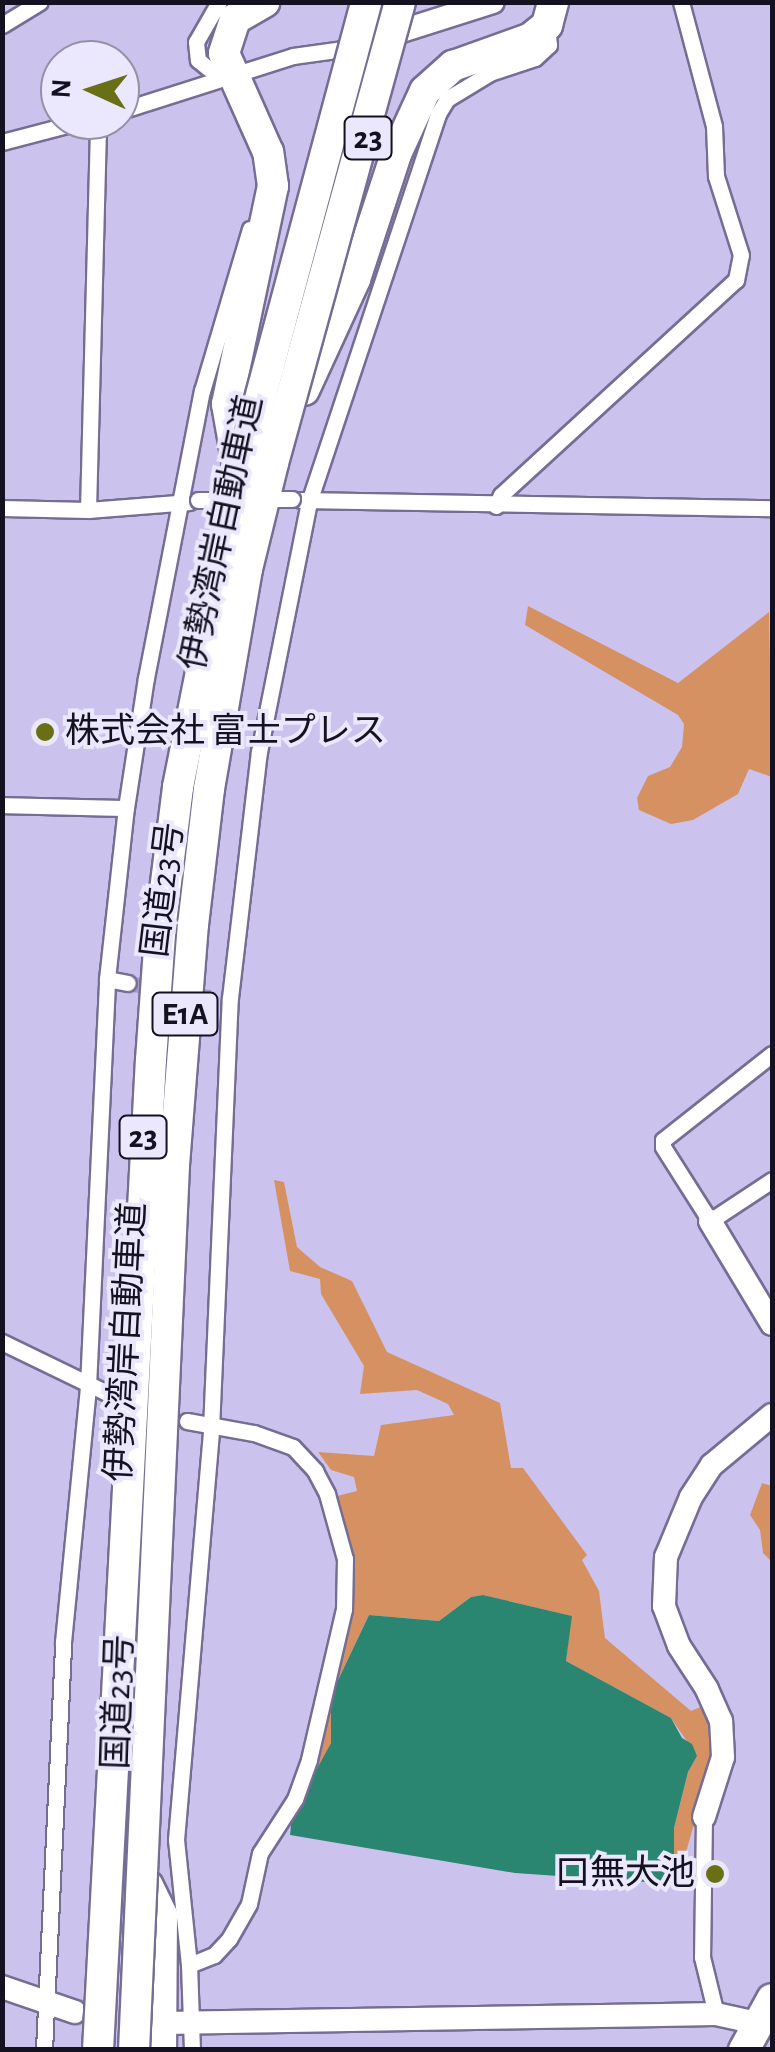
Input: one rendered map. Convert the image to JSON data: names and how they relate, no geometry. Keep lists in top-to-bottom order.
{
  "streets": {
    "highway": [
      "23",
      "伊勢湾岸自動車道",
      "国道23号",
      "E1A"
    ]
  },
  "crossings": [
    ["伊勢湾岸自動車道", "国道23号"]
  ],
  "places": ["株式会社 富士プレス", "口無大池"],
  "north": "left"
}
